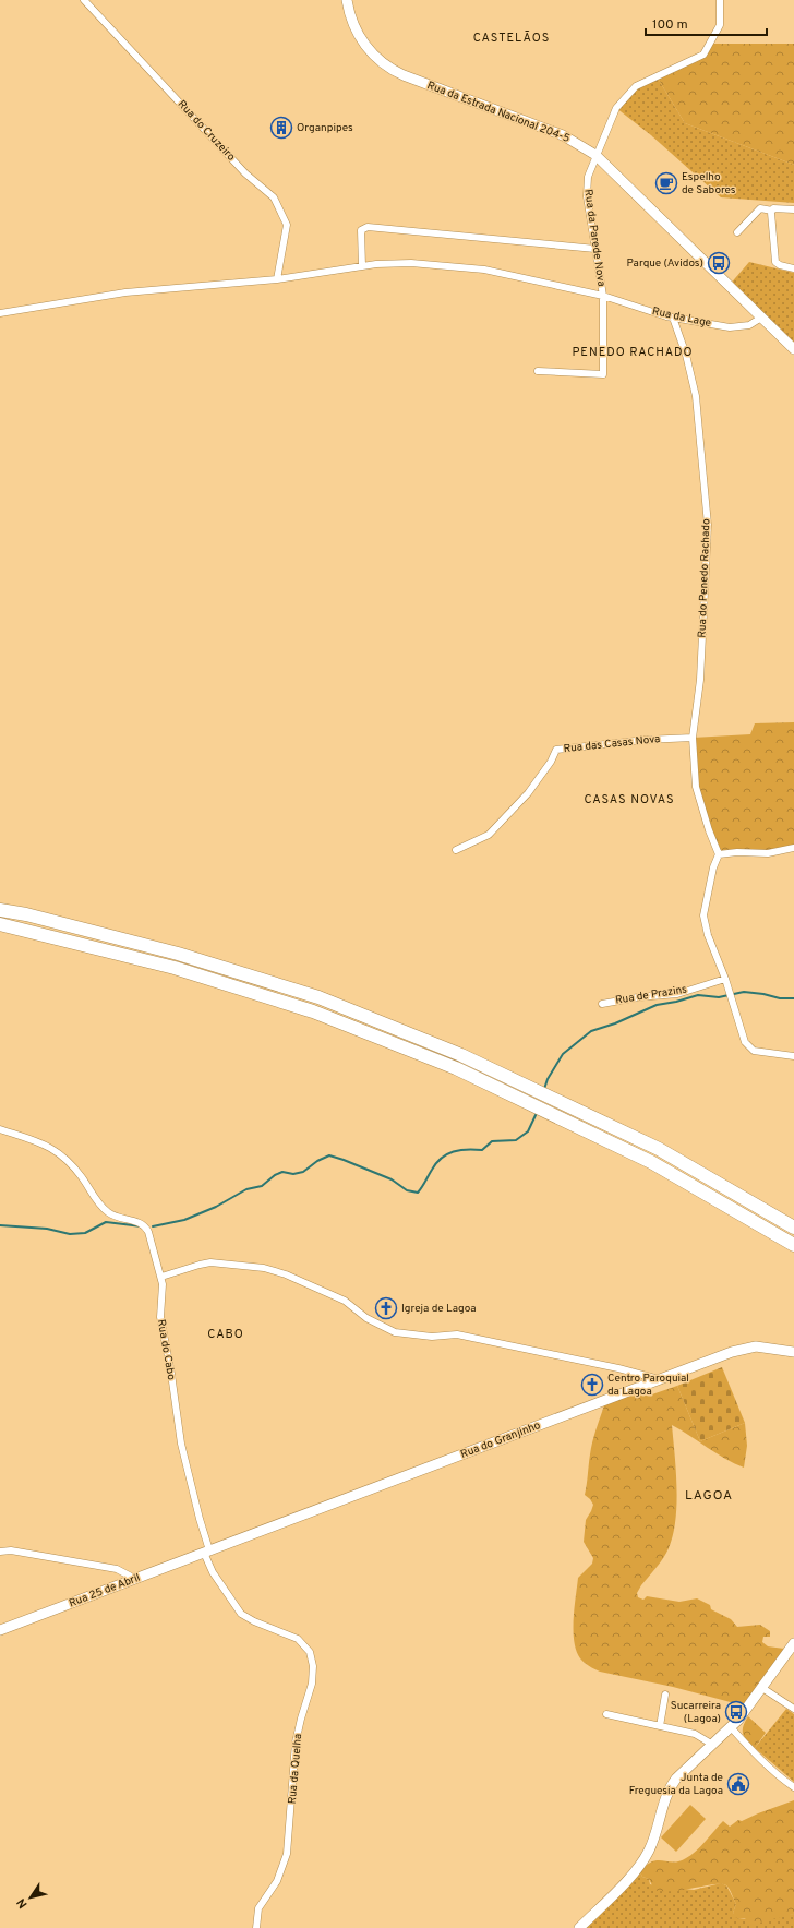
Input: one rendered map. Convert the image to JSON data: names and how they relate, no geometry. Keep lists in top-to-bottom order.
{
  "streets": {
    "street": [
      "Rua da Estrada Nacional 204-5",
      "Rua do Cruzeiro",
      "Rua da Parede Nova",
      "Rua da Lage",
      "Rua do Penedo Rachado",
      "Rua das Casas Nova",
      "Rua de Prazins",
      "Rua do Cabo",
      "Rua do Granjinho",
      "Rua 25 de Abril",
      "Rua da Quelha"
    ]
  },
  "crossings": [
    ["Rua da Estrada Nacional 204-5", "Rua da Parede Nova"],
    ["Rua da Estrada Nacional 204-5", "Rua da Lage"],
    ["Rua do Cruzeiro", "Rua da Lage"],
    ["Rua da Parede Nova", "Rua da Lage"],
    ["Rua da Lage", "Rua do Penedo Rachado"],
    ["Rua do Penedo Rachado", "Rua das Casas Nova"],
    ["Rua do Cabo", "Rua do Granjinho"],
    ["Rua do Cabo", "Rua 25 de Abril"],
    ["Rua do Cabo", "Rua da Quelha"],
    ["Rua do Granjinho", "Rua 25 de Abril"],
    ["Rua do Granjinho", "Rua da Quelha"],
    ["Rua 25 de Abril", "Rua da Quelha"]
  ],
  "districts": [
    "CASTELÃOS",
    "PENEDO RACHADO",
    "CASAS NOVAS",
    "CABO",
    "LAGOA"
  ],
  "places": {
    "building": ["Organpipes"],
    "cafe": ["Espelho de Sabores"],
    "bus stop": ["Parque (Avidos)", "Sucarreira (Lagoa)"],
    "church": ["Igreja de Lagoa", "Centro Paroquial da Lagoa"],
    "public building": ["Junta de Freguesia da Lagoa"]
  },
  "scale_bar": "100 m",
  "north": "bottom left"
}
